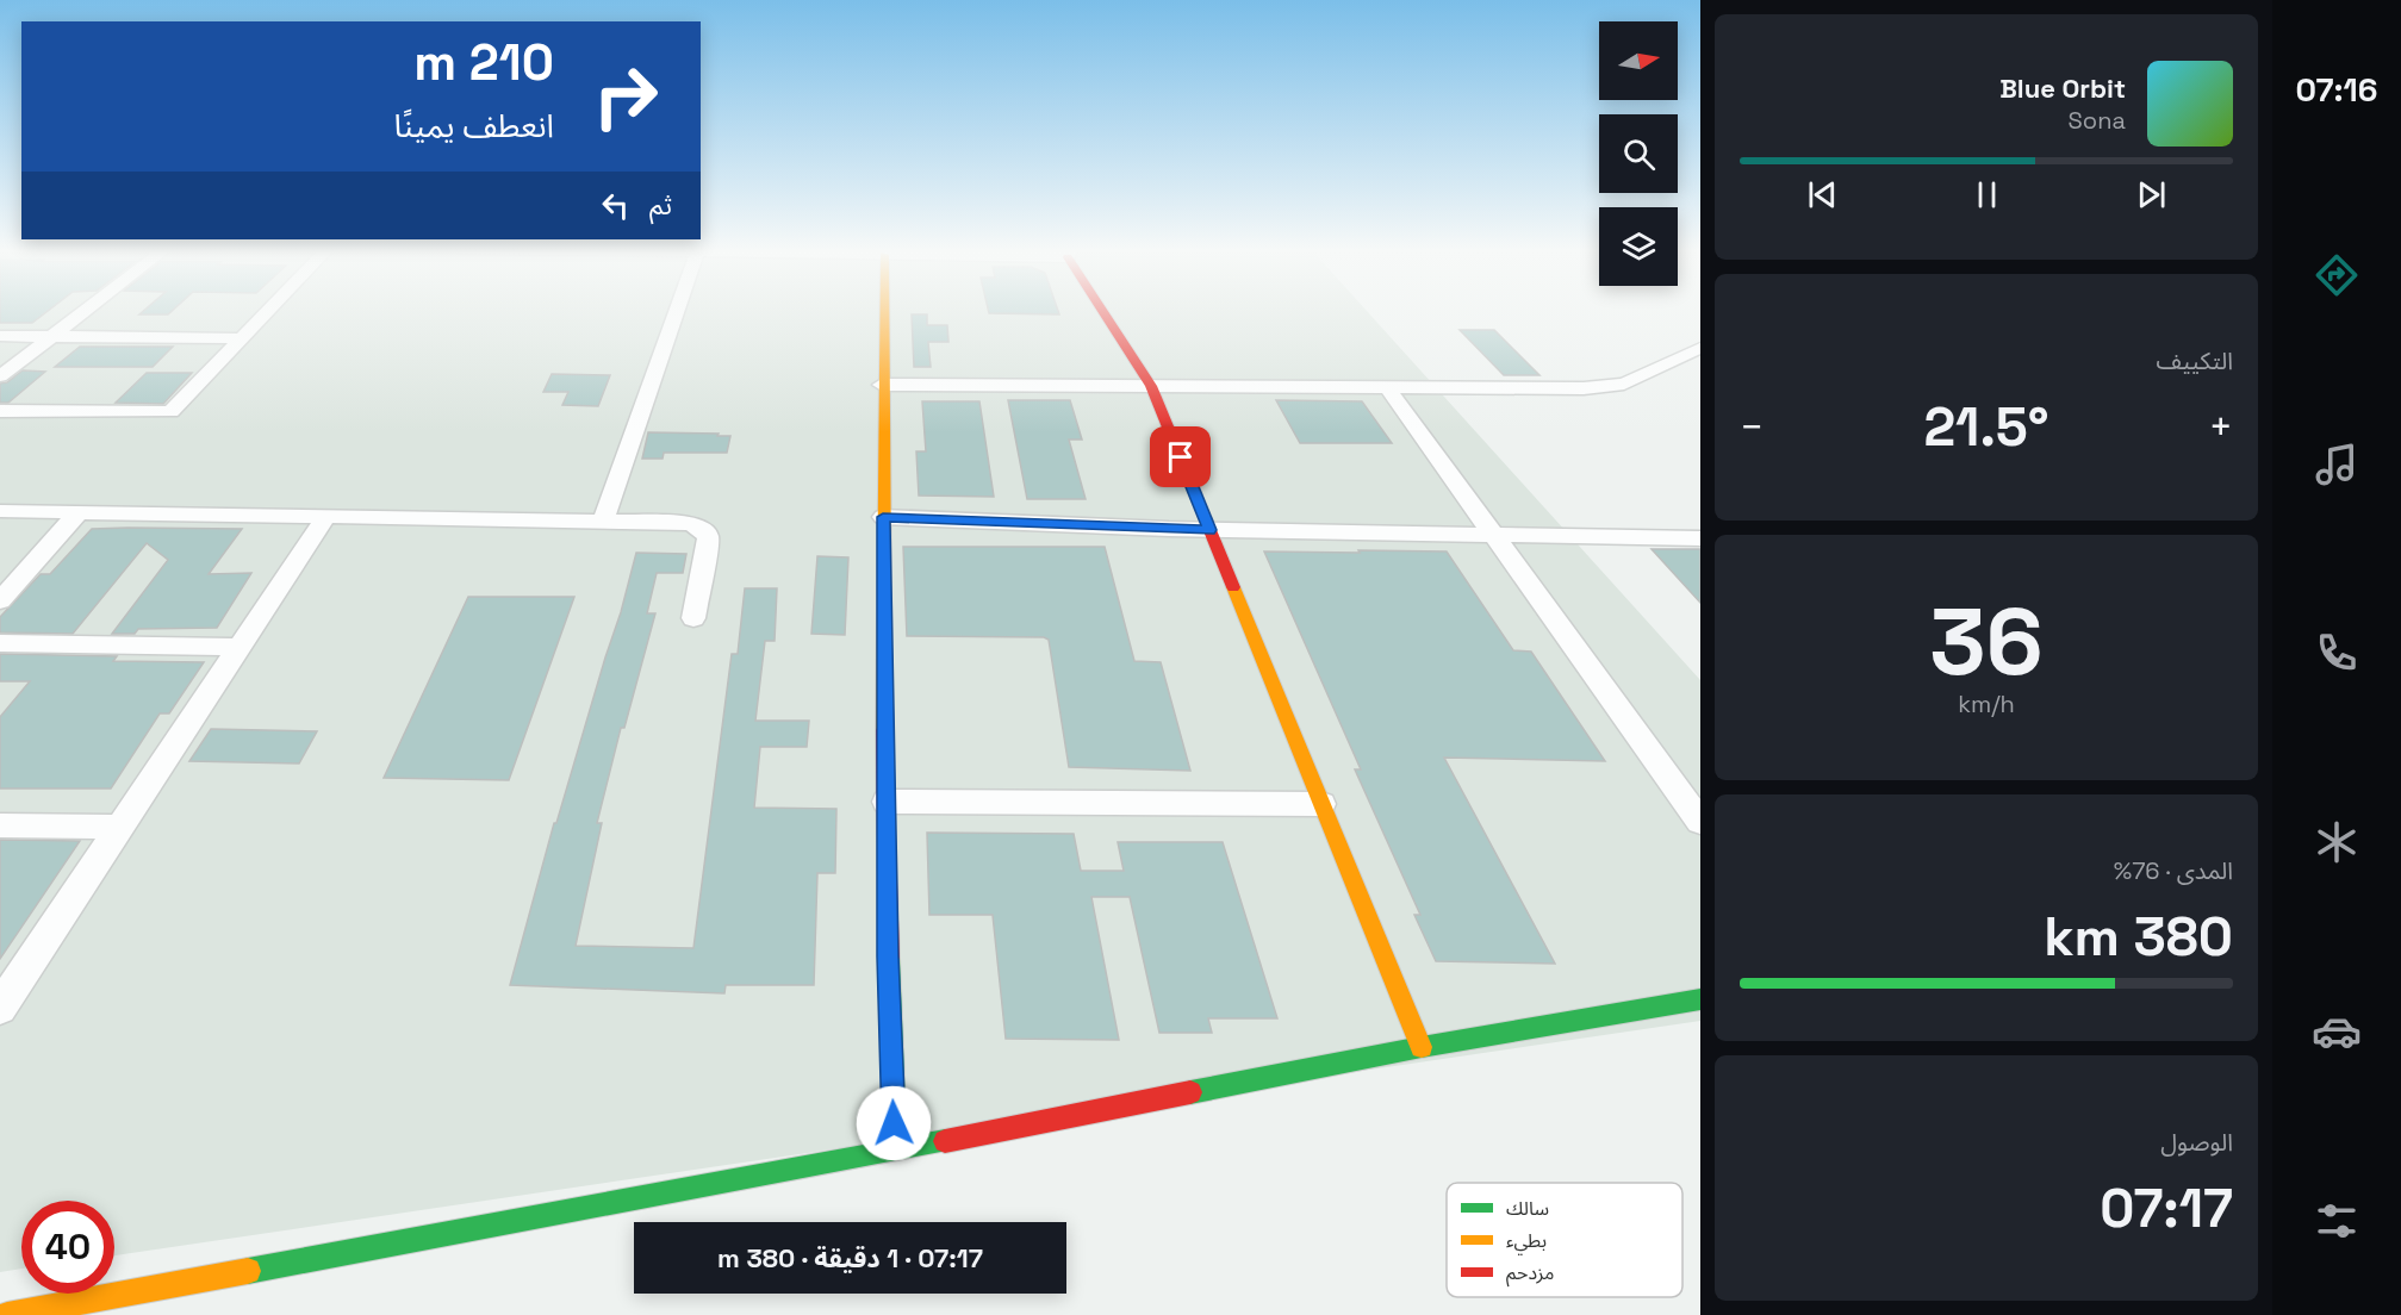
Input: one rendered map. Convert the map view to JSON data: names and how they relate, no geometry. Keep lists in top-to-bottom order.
{
  "legend": ["سالك", "بطيء", "مزدحم"],
  "north": "right",
  "page": {
    "tabs": "07:16",
    "turn": ["210 m", "انعطف يمينًا"],
    "song": ["Blue Orbit", "Sona"],
    "then": "ثم",
    "tile": [
      "التكييف",
      ["36", "km/h"],
      ["المدى · 76%", "380 km"],
      ["الوصول", "07:17"]
    ],
    "heat": ["−", "21.5°", "+"],
    "limit": "40",
    "trip": "07:17 · 1 دقيقة · 380 m"
  }
}
